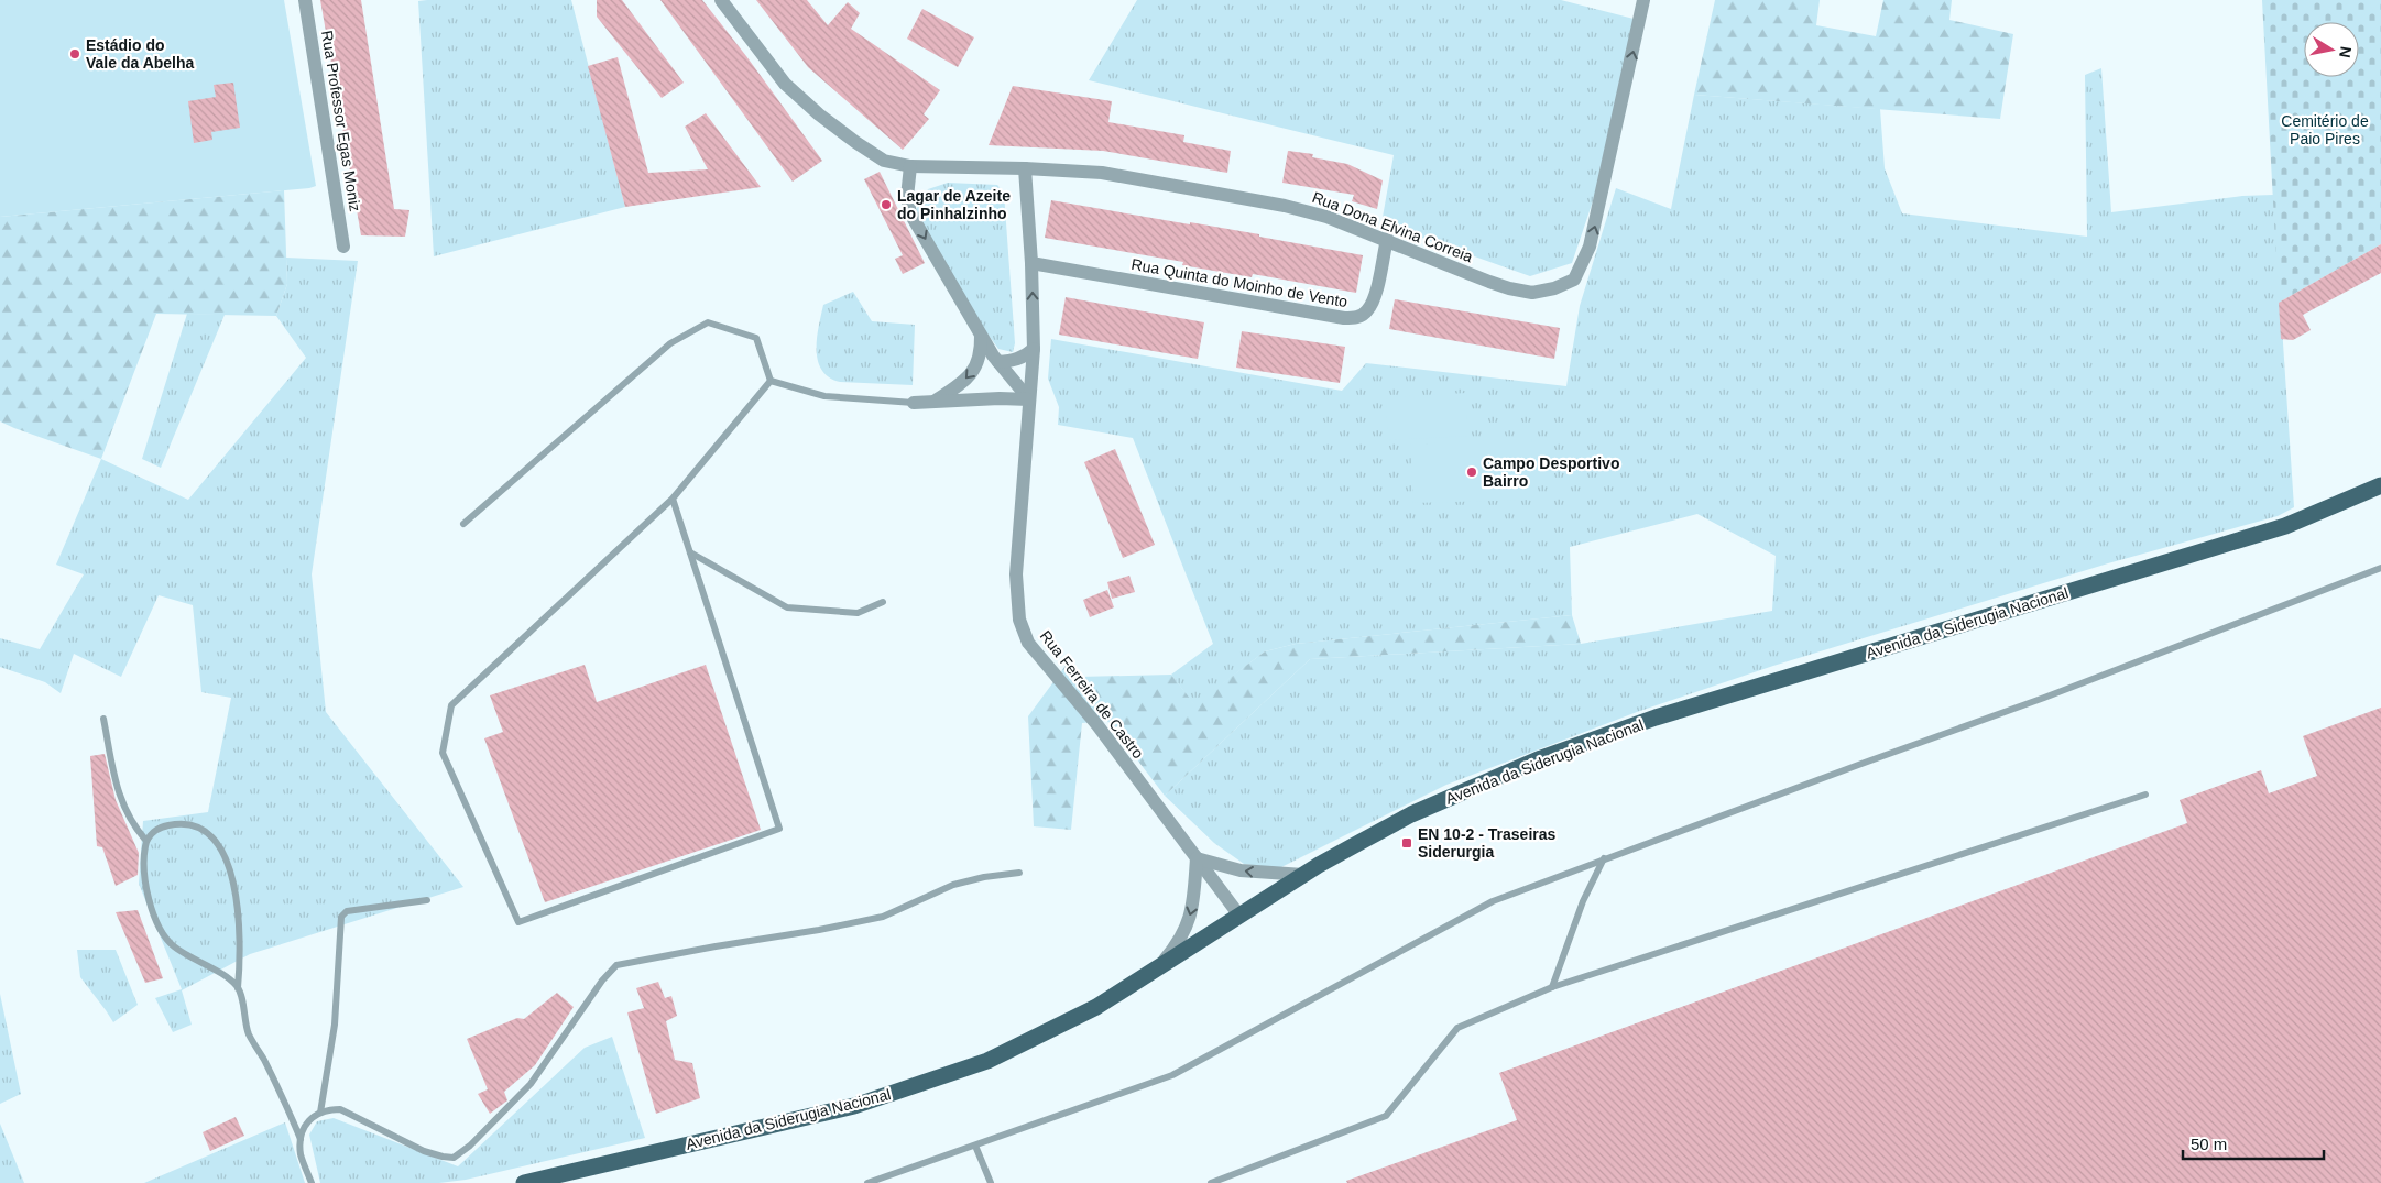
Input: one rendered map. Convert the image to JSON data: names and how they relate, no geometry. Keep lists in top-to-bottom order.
{
  "streets": {
    "main road": ["Avenida da Siderugia Nacional"],
    "street": [
      "Rua Professor Egas Moniz",
      "Rua Dona Elvina Correia",
      "Rua Quinta do Moinho de Vento",
      "Rua Ferreira de Castro"
    ]
  },
  "crossings": [
    ["Rua Dona Elvina Correia", "Rua Quinta do Moinho de Vento"],
    ["Rua Dona Elvina Correia", "Rua Ferreira de Castro"],
    ["Rua Quinta do Moinho de Vento", "Rua Ferreira de Castro"],
    ["Avenida da Siderugia Nacional", "Rua Ferreira de Castro"]
  ],
  "parks": ["Cemitério de Paio Pires"],
  "places": {
    "other": ["Estádio do Vale da Abelha", "Lagar de Azeite do Pinhalzinho", "Campo Desportivo Bairro"],
    "transit": ["EN 10-2 - Traseiras Siderurgia"]
  },
  "scale_bar": "50 m",
  "north": "right"
}
